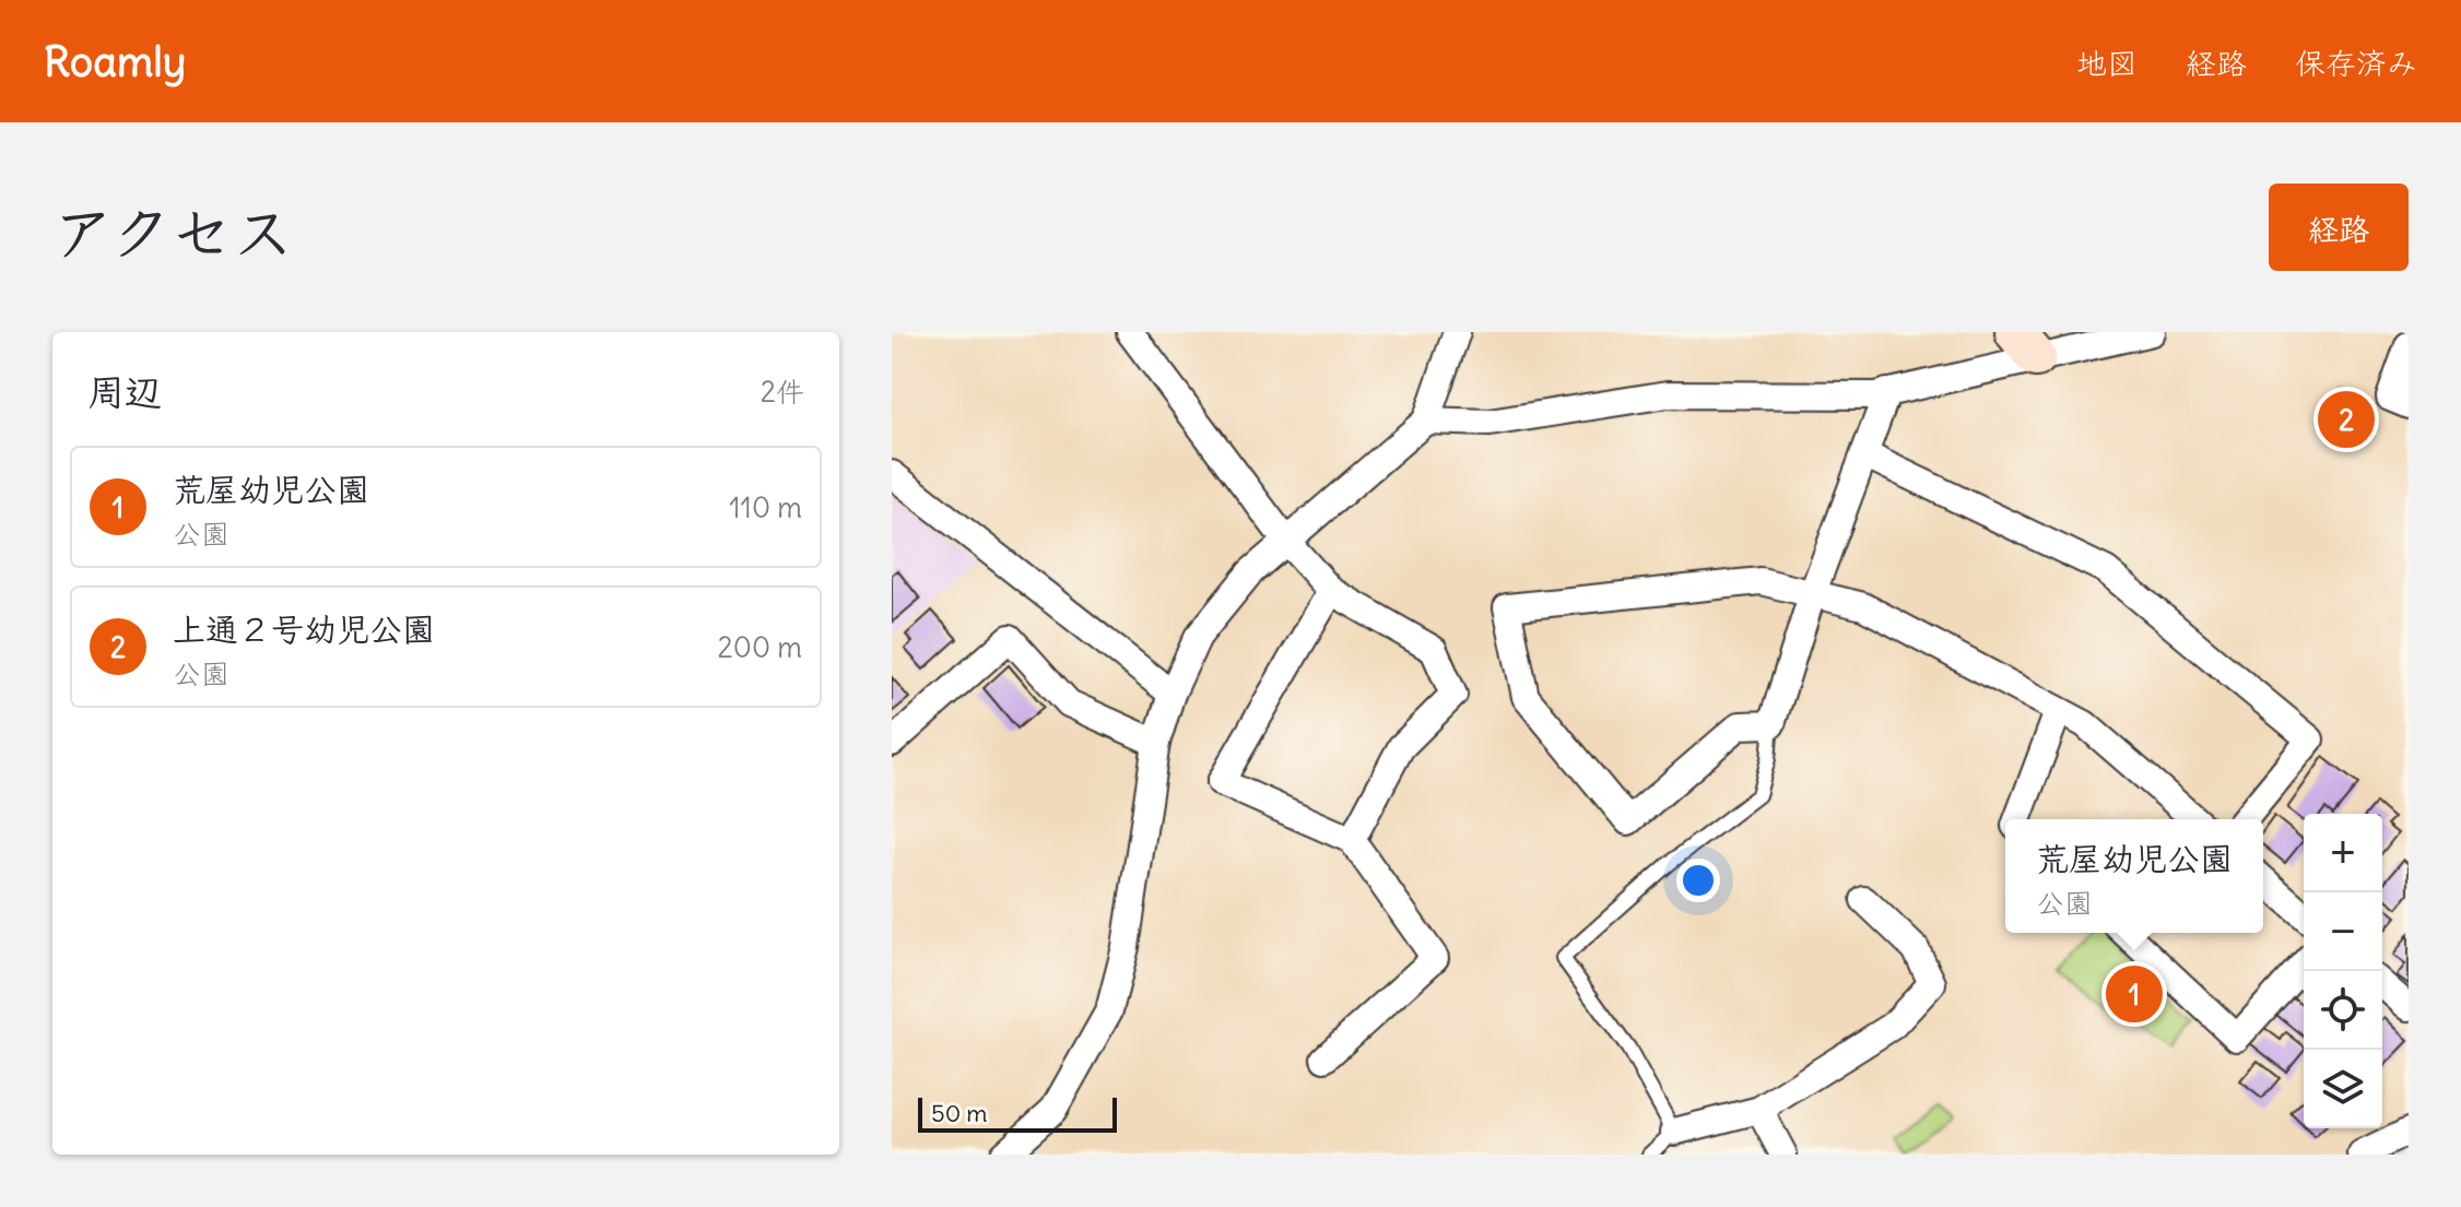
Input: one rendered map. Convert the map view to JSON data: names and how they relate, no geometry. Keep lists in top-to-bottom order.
{
  "scale_bar": "50 m",
  "page": {
    "header": "Roamly",
    "nav": ["地図", "経路", "保存済み"],
    "title": "アクセス",
    "buttons": "経路",
    "heading": ["周辺", "2件"],
    "pins": ["2", "1"],
    "list": [
      {
        "mark": "1",
        "name": "荒屋幼児公園",
        "note": "公園",
        "value": "110 m"
      },
      {
        "mark": "2",
        "name": "上通２号幼児公園",
        "note": "公園",
        "value": "200 m"
      }
    ],
    "map_buttons": ["+", "−"],
    "popup": ["荒屋幼児公園", "公園"],
    "scale": "50 m"
  }
}
